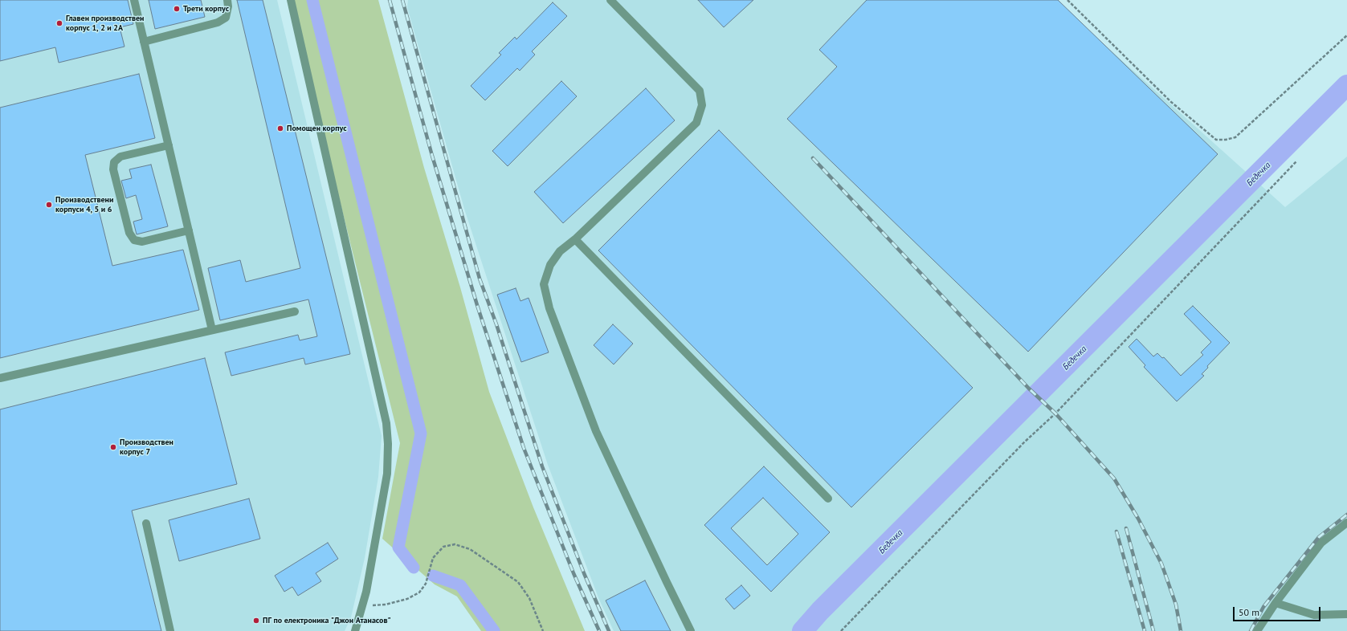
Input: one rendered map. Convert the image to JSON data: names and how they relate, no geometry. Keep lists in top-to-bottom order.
{
  "water": ["Бедечка"],
  "places": [
    "Трети корпус",
    "Главен производствен корпус 1, 2 и 2А",
    "Помощен корпус",
    "Производствени корпуси 4, 5 и 6",
    "Производствeн корпус 7",
    "ПГ по електроника \"Джон Атанасов\""
  ],
  "scale_bar": "50 m"
}
